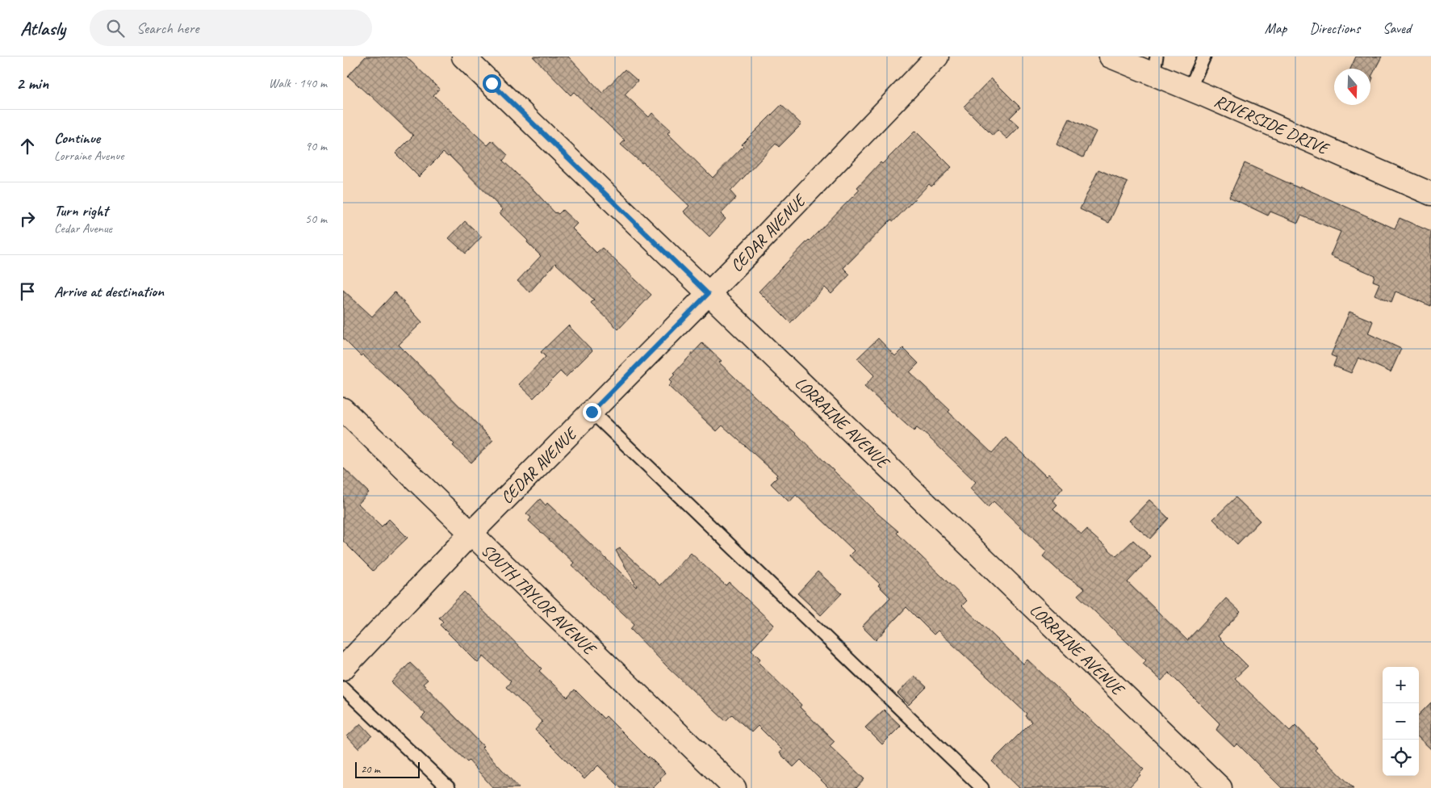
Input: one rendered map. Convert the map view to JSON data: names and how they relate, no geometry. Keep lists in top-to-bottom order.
{
  "streets": {
    "street": [
      "RIVERSIDE DRIVE",
      "CEDAR AVENUE",
      "LORRAINE AVENUE",
      "SOUTH TAYLOR AVENUE"
    ]
  },
  "crossings": [
    ["CEDAR AVENUE", "LORRAINE AVENUE"],
    ["CEDAR AVENUE", "SOUTH TAYLOR AVENUE"]
  ],
  "scale_bar": "20 m",
  "north": "bottom",
  "page": {
    "header": "Atlasly",
    "search": "Search here",
    "nav": ["Map", "Directions", "Saved"],
    "heading": ["2 min", "Walk · 140 m"],
    "list": [
      ["Continue", "Lorraine Avenue", "90 m"],
      ["Turn right", "Cedar Avenue", "50 m"],
      "Arrive at destination"
    ],
    "map_buttons": ["+", "−"],
    "scale": "20 m"
  }
}
